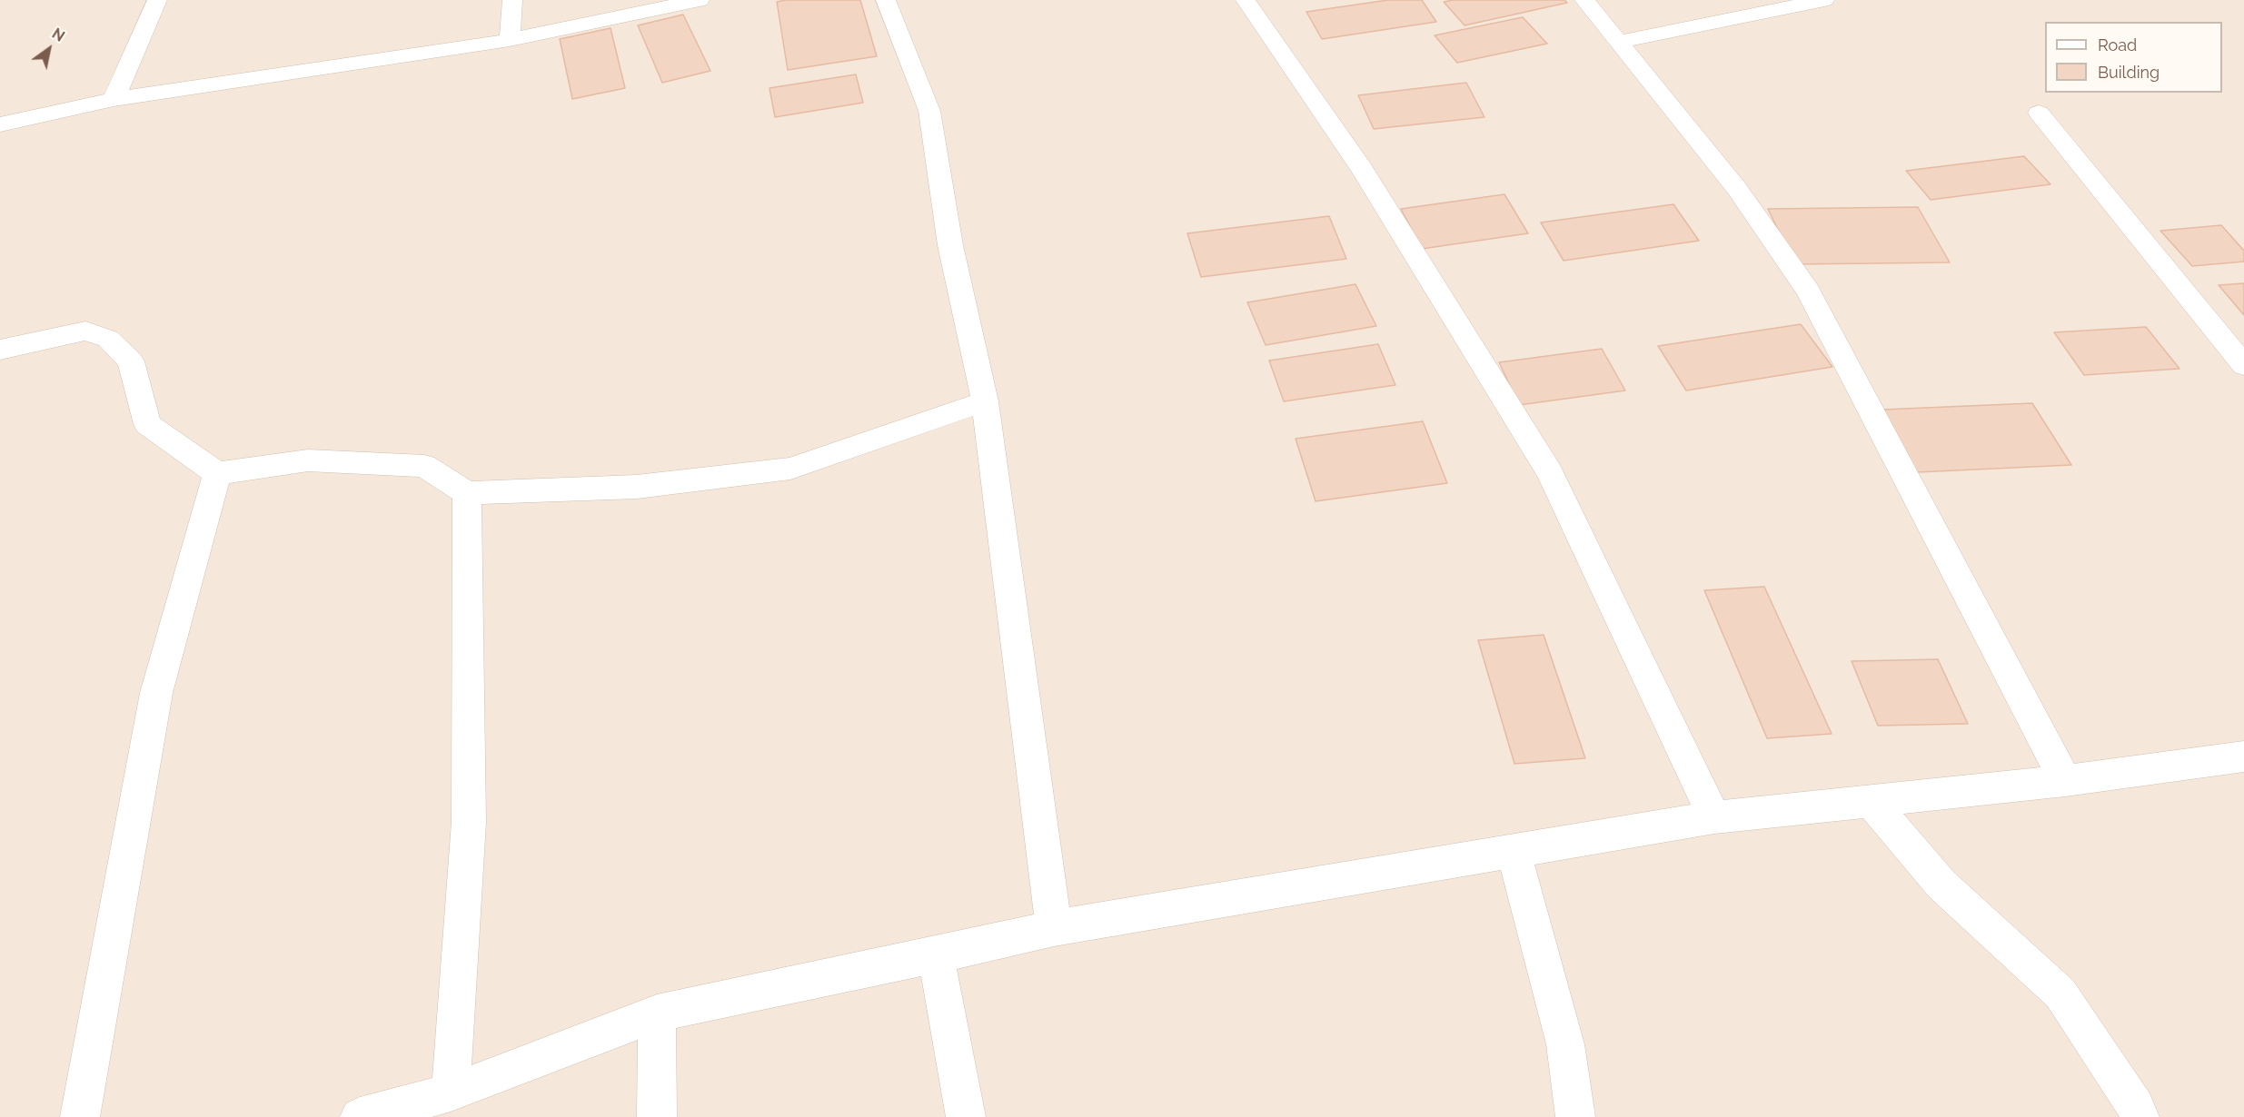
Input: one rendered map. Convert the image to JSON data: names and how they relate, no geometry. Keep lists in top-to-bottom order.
{
  "legend": ["Road", "Building"],
  "north": "top right"
}
